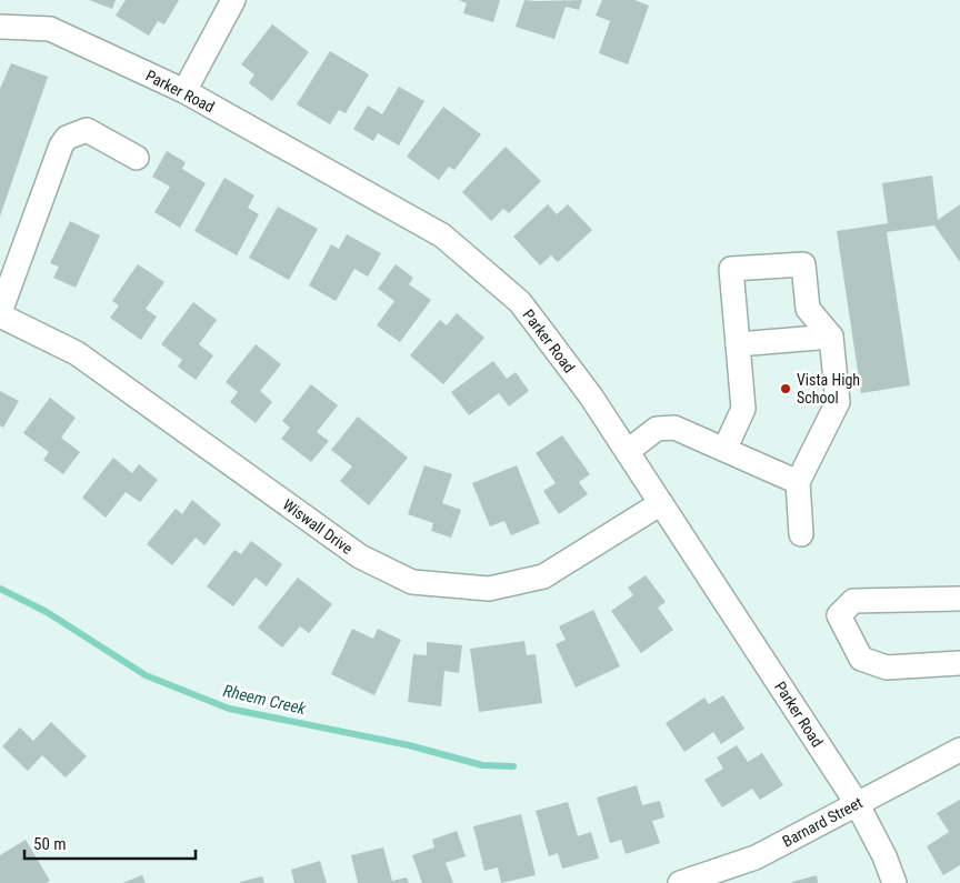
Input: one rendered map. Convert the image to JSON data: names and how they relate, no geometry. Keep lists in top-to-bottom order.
{
  "streets": {
    "street": ["Parker Road", "Wiswall Drive", "Barnard Street"]
  },
  "crossings": [
    ["Parker Road", "Wiswall Drive"],
    ["Parker Road", "Barnard Street"]
  ],
  "water": ["Rheem Creek"],
  "places": ["Vista High School"],
  "scale_bar": "50 m"
}
